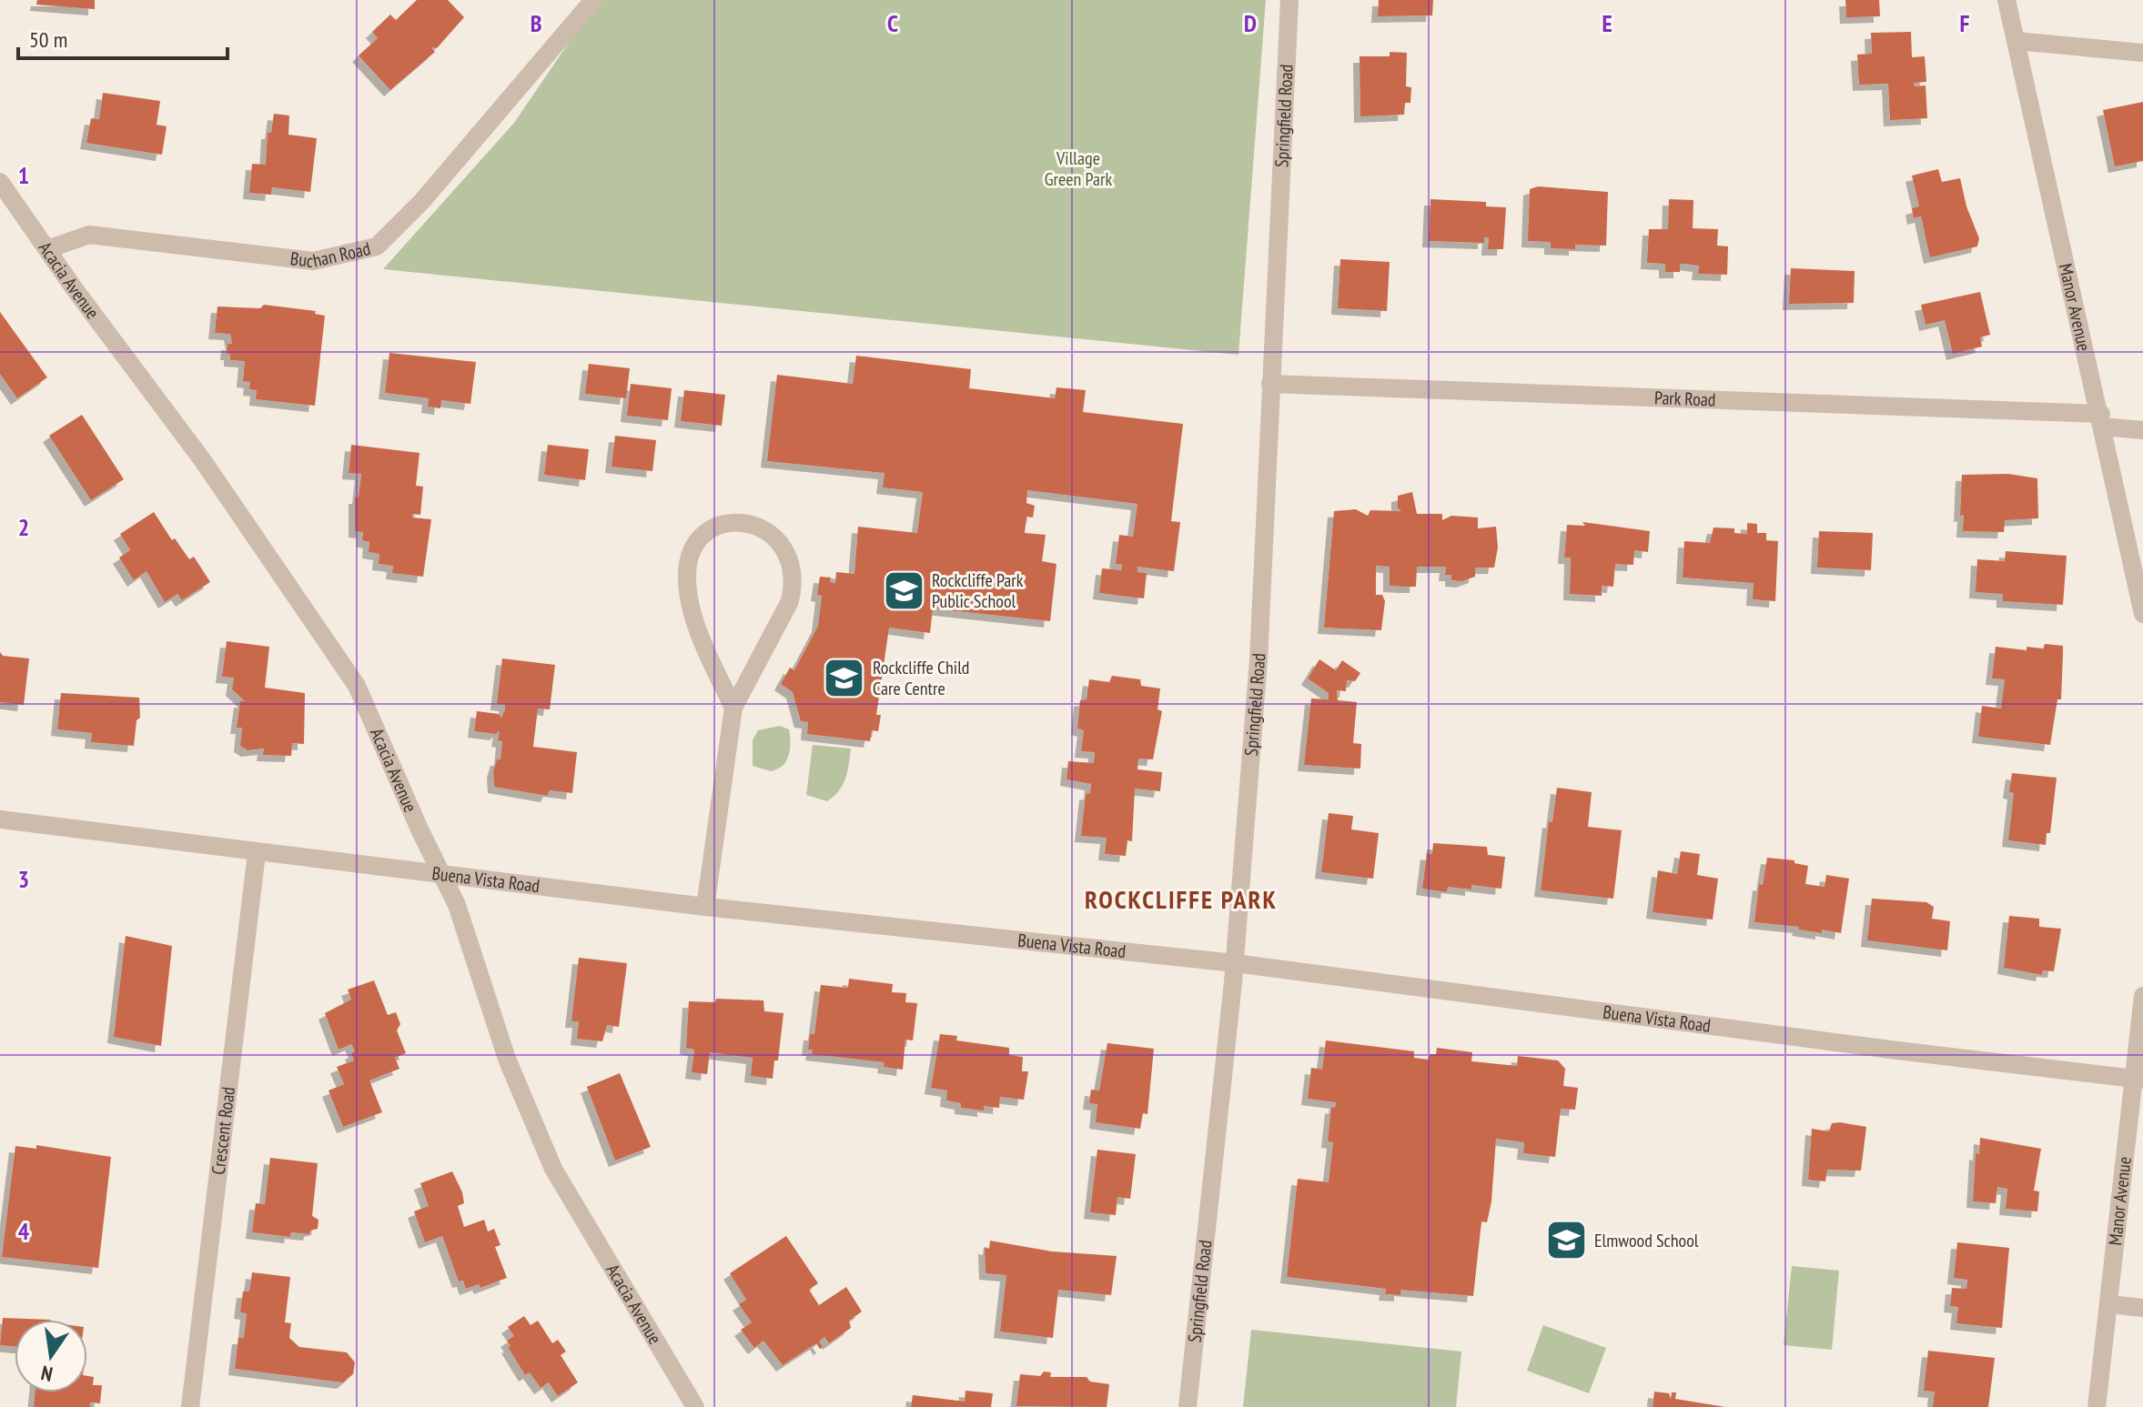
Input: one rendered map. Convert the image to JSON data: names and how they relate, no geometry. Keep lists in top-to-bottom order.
{
  "streets": {
    "street": [
      "Springfield Road",
      "Buchan Road",
      "Acacia Avenue",
      "Manor Avenue",
      "Park Road",
      "Buena Vista Road",
      "Crescent Road"
    ]
  },
  "crossings": [
    ["Springfield Road", "Park Road"],
    ["Springfield Road", "Buena Vista Road"],
    ["Buchan Road", "Acacia Avenue"],
    ["Acacia Avenue", "Buena Vista Road"],
    ["Manor Avenue", "Park Road"],
    ["Manor Avenue", "Buena Vista Road"],
    ["Buena Vista Road", "Crescent Road"]
  ],
  "districts": ["ROCKCLIFFE PARK"],
  "parks": ["Village Green Park"],
  "places": {
    "school or university": ["Rockcliffe Park Public School", "Rockcliffe Child Care Centre", "Elmwood School"]
  },
  "scale_bar": "50 m",
  "north": "bottom",
  "grid": {
    "columns": [
      "B",
      "C",
      "D",
      "E",
      "F"
    ],
    "rows": [
      "1",
      "2",
      "3",
      "4"
    ]
  }
}
